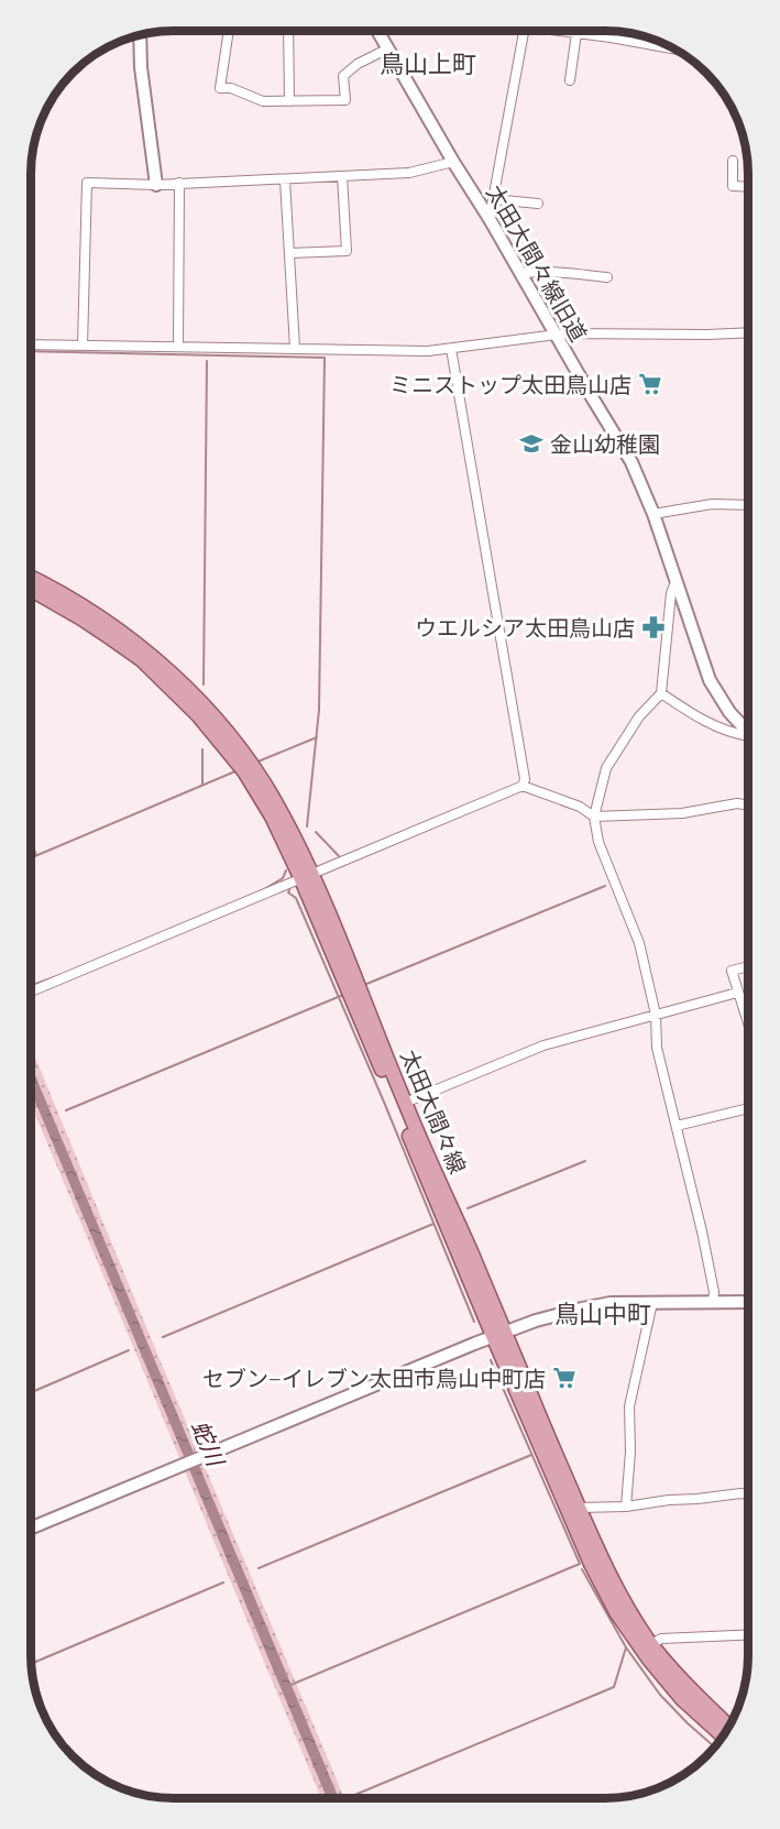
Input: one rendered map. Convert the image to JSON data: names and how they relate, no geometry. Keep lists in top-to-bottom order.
{
  "streets": {
    "main road": ["太田大間々線"],
    "street": ["太田大間々線旧道"]
  },
  "districts": ["鳥山上町", "鳥山中町"],
  "water": ["蛇川"],
  "places": {
    "supermarket": ["ミニストップ太田鳥山店", "セブン−イレブン太田市鳥山中町店"],
    "school or university": ["金山幼稚園"],
    "pharmacy": ["ウエルシア太田鳥山店"]
  }
}
